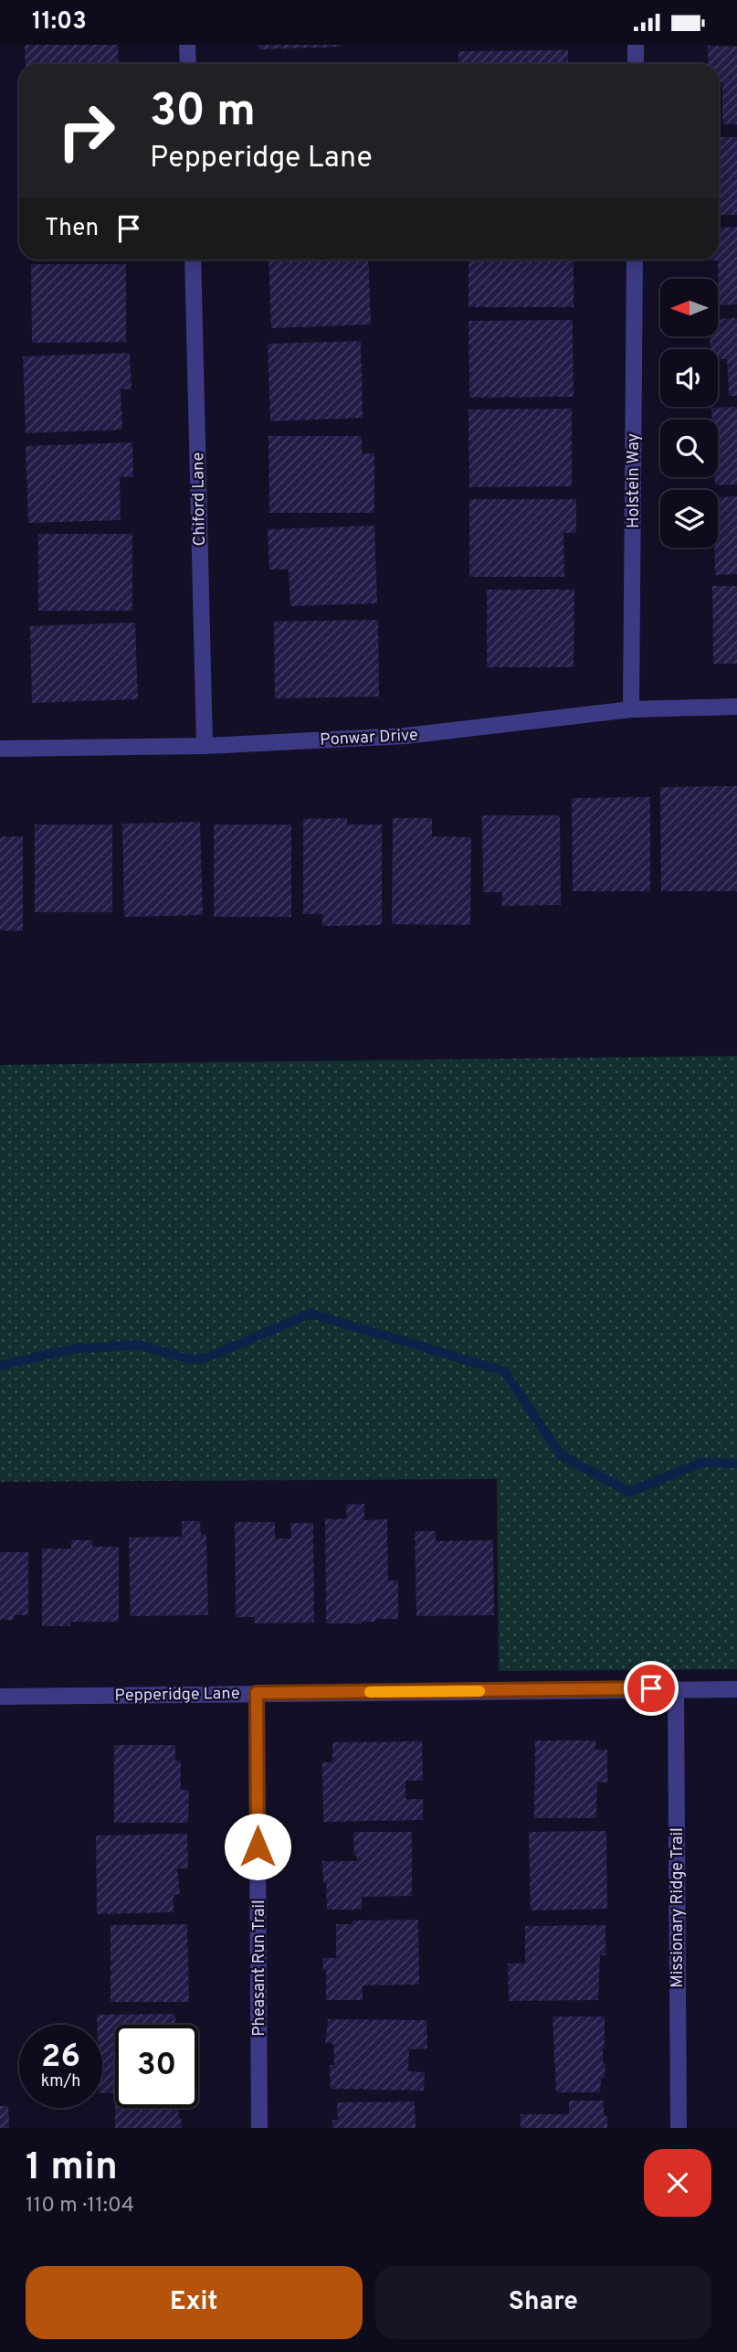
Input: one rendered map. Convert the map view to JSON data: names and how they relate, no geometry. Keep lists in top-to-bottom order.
{
  "streets": {
    "street": [
      "Holstein Way",
      "Chiford Lane",
      "Ponwar Drive",
      "Pepperidge Lane",
      "Missionary Ridge Trail",
      "Pheasant Run Trail"
    ]
  },
  "crossings": [
    ["Holstein Way", "Ponwar Drive"],
    ["Chiford Lane", "Ponwar Drive"],
    ["Pepperidge Lane", "Missionary Ridge Trail"],
    ["Pepperidge Lane", "Pheasant Run Trail"]
  ],
  "north": "left",
  "page": {
    "status": "11:03",
    "turn": ["30 m", "Pepperidge Lane"],
    "then": "Then",
    "speed": "26 km/h",
    "limit": "30",
    "heading": ["1 min", "110 m · 11:04"],
    "buttons": ["Exit", "Share"]
  }
}
